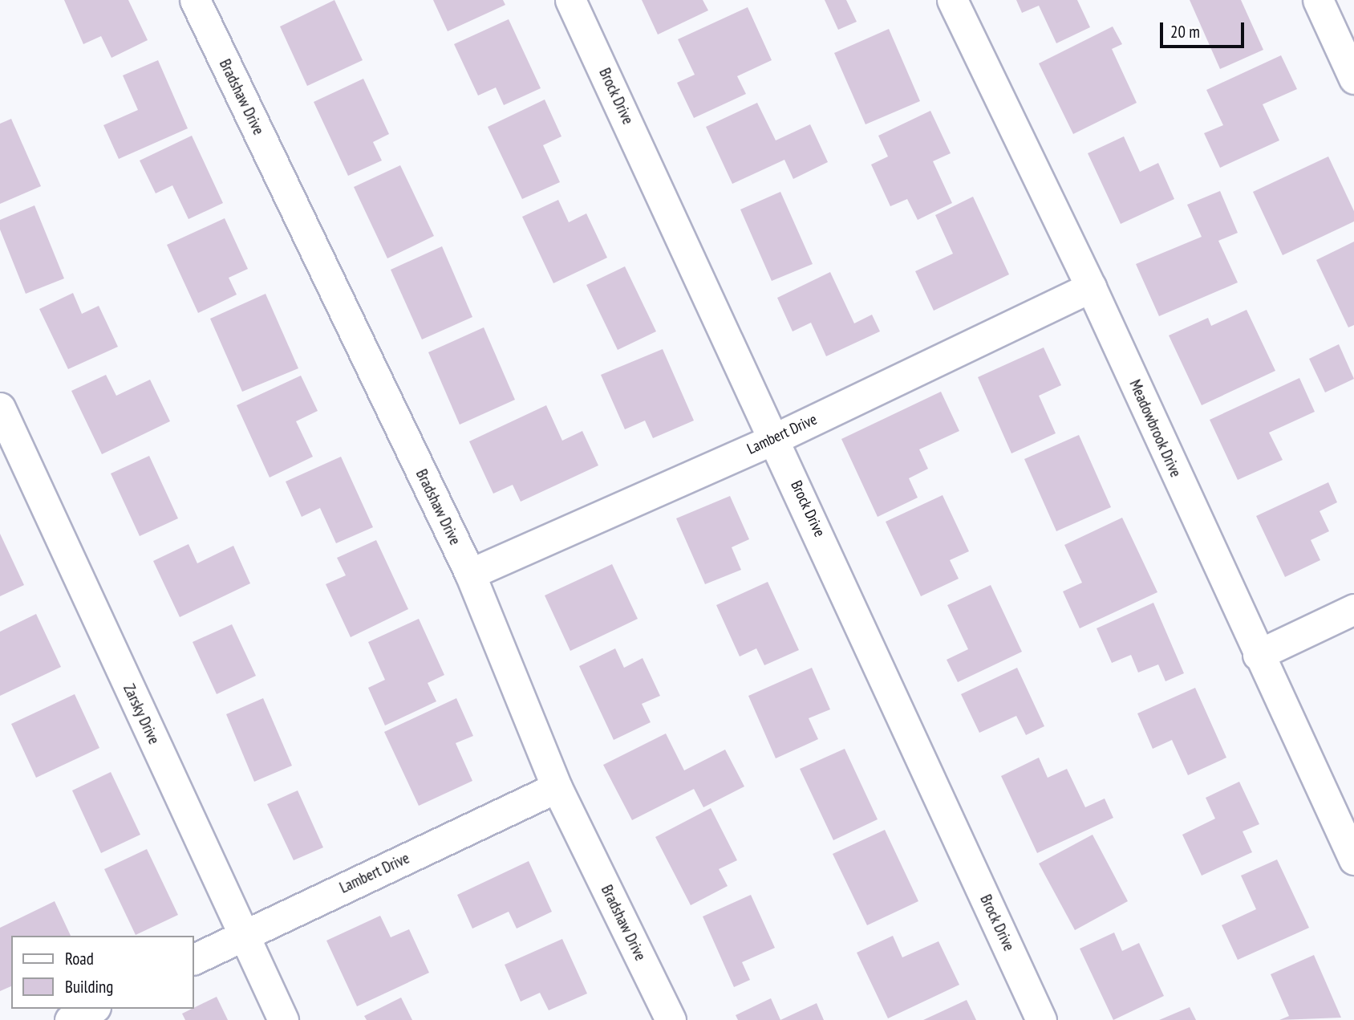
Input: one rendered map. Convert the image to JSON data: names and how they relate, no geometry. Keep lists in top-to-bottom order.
{
  "streets": {
    "street": [
      "Brock Drive",
      "Bradshaw Drive",
      "Meadowbrook Drive",
      "Lambert Drive",
      "Zarsky Drive"
    ]
  },
  "crossings": [
    ["Brock Drive", "Lambert Drive"],
    ["Bradshaw Drive", "Lambert Drive"],
    ["Meadowbrook Drive", "Lambert Drive"],
    ["Lambert Drive", "Zarsky Drive"]
  ],
  "legend": ["Road", "Building"],
  "scale_bar": "20 m"
}
